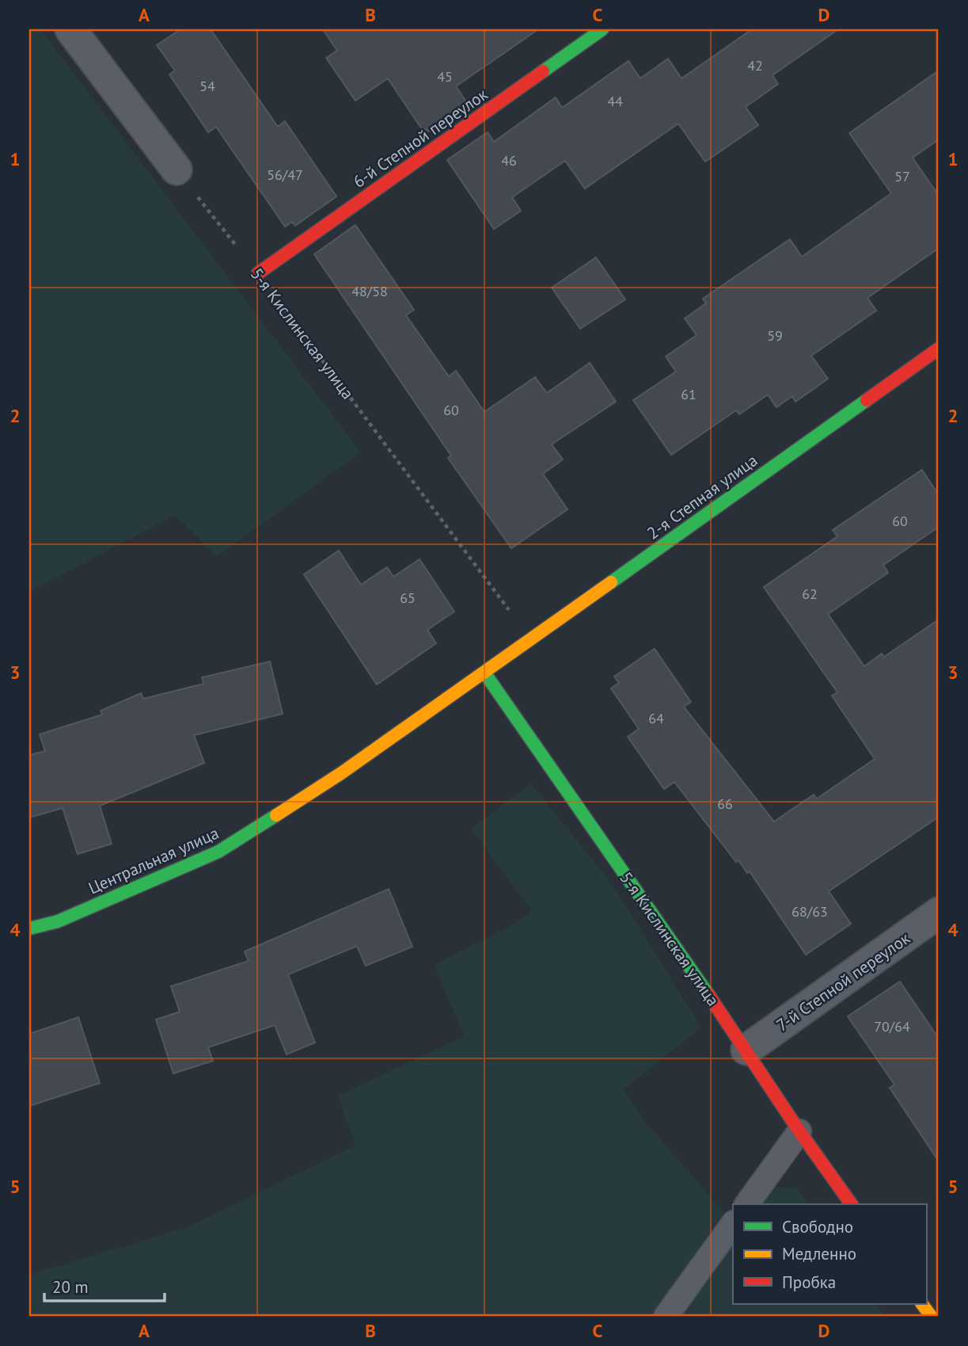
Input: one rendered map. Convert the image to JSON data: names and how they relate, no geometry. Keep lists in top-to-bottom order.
{
  "streets": {
    "street": [
      "6-й Степной переулок",
      "5-я Кислинская улица",
      "2-я Степная улица",
      "Центральная улица",
      "7-й Степной переулок"
    ]
  },
  "crossings": [
    ["6-й Степной переулок", "5-я Кислинская улица"],
    ["5-я Кислинская улица", "2-я Степная улица"],
    ["5-я Кислинская улица", "Центральная улица"],
    ["5-я Кислинская улица", "7-й Степной переулок"],
    ["2-я Степная улица", "Центральная улица"]
  ],
  "house_numbers": [
    "42",
    "45",
    "54",
    "44",
    "46",
    "56/47",
    "57",
    "48/58",
    "59",
    "61",
    "60",
    "60",
    "62",
    "65",
    "64",
    "66",
    "68/63",
    "70/64"
  ],
  "legend": ["Свободно", "Медленно", "Пробка"],
  "scale_bar": "20 m",
  "grid": {
    "columns": [
      "A",
      "B",
      "C",
      "D"
    ],
    "rows": [
      "1",
      "2",
      "3",
      "4",
      "5"
    ]
  }
}
